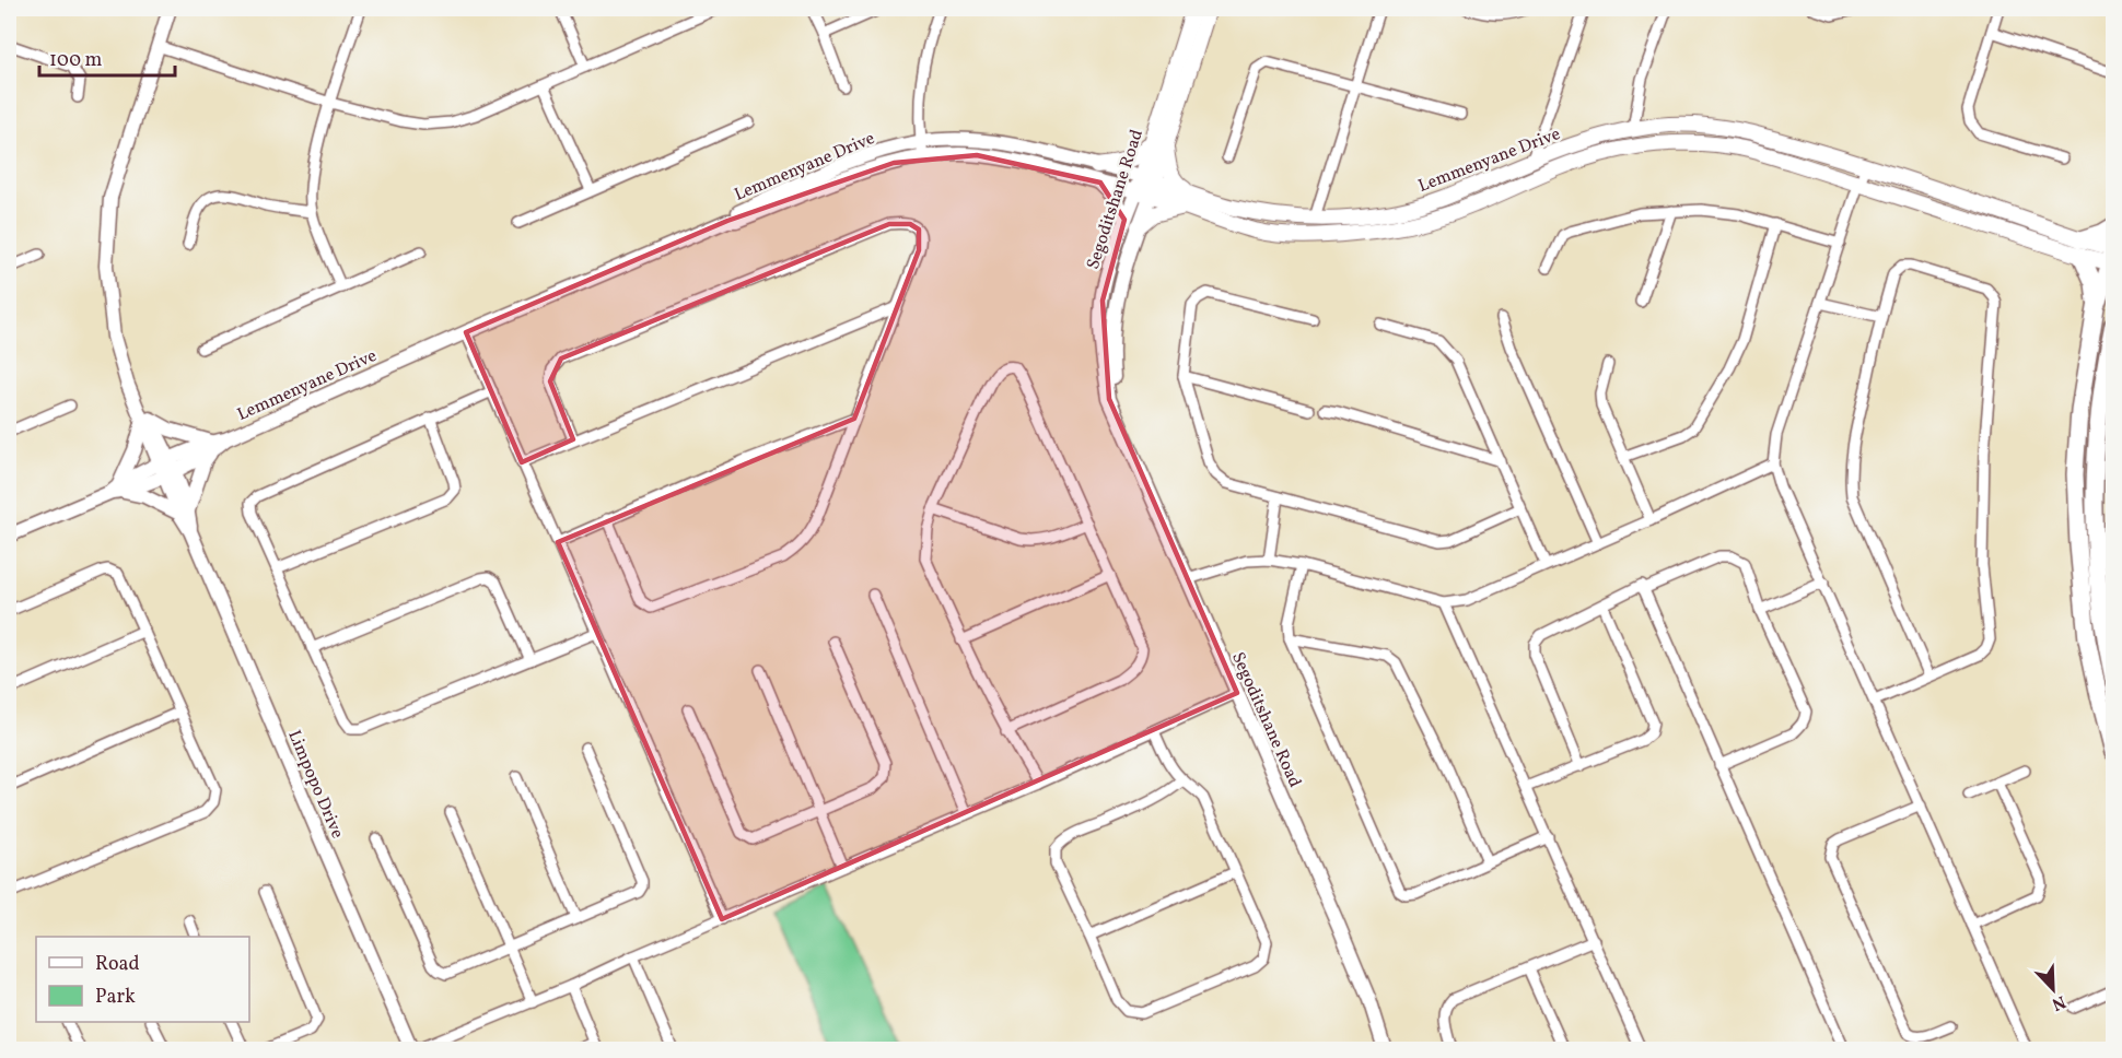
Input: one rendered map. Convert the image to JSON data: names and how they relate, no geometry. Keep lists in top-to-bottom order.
{
  "streets": {
    "main road": ["Lemmenyane Drive", "Segoditshane Road"],
    "street": ["Limpopo Drive"]
  },
  "crossings": [
    ["Lemmenyane Drive", "Segoditshane Road"],
    ["Lemmenyane Drive", "Limpopo Drive"]
  ],
  "legend": ["Road", "Park"],
  "scale_bar": "100 m",
  "north": "bottom right"
}
